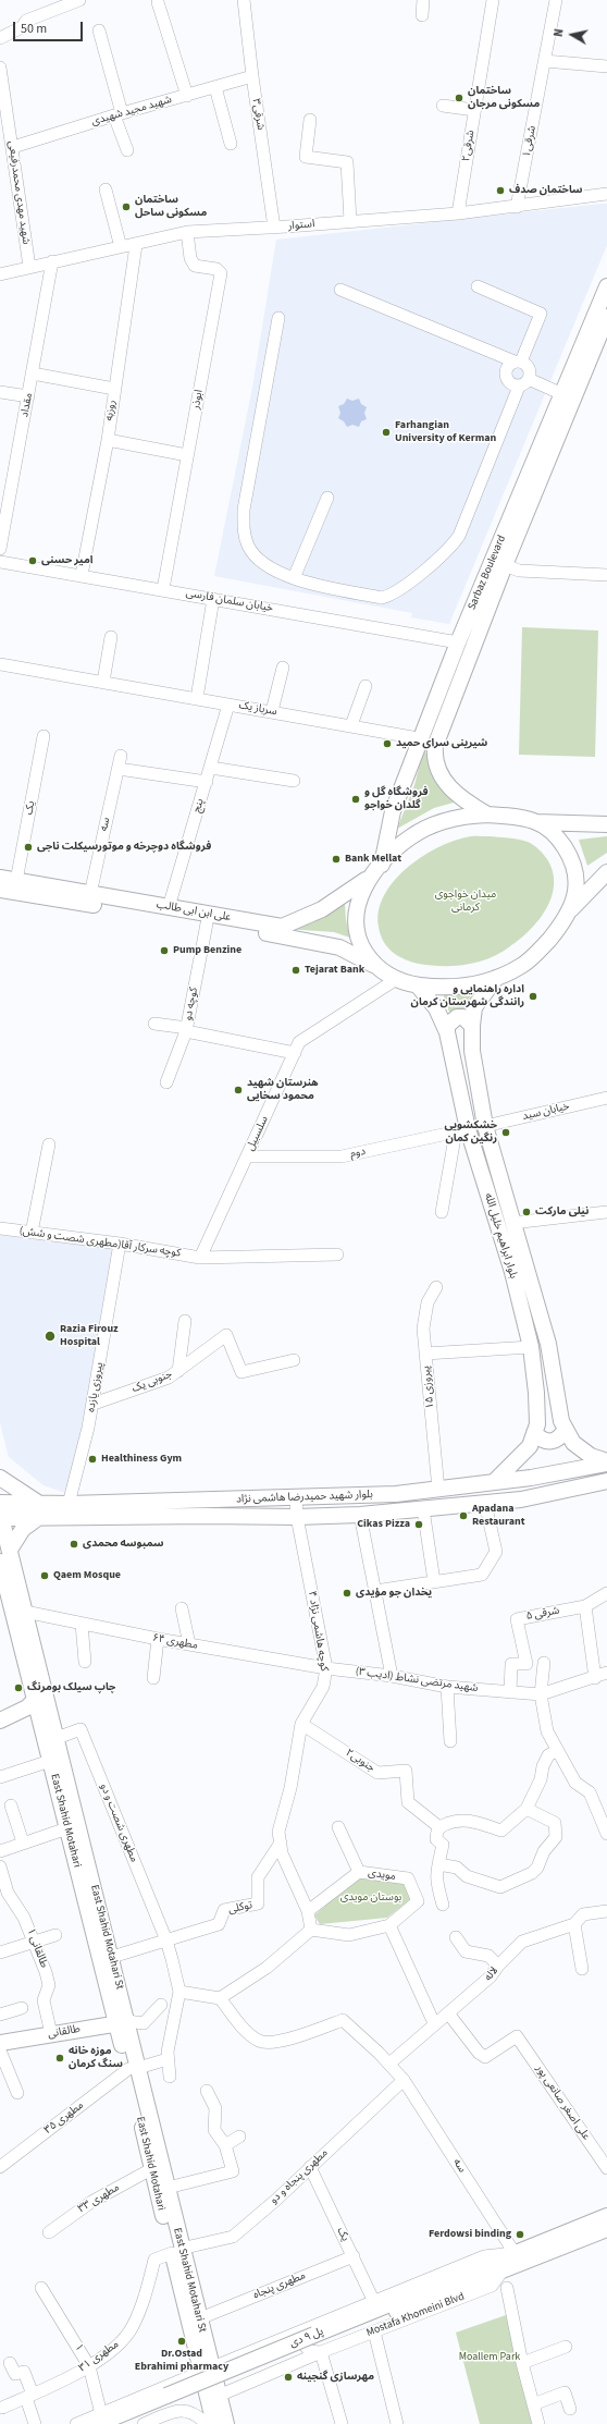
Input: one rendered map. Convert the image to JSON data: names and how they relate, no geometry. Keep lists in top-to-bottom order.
{
  "streets": {
    "main road": [
      "Sarbaz Boulevard",
      "علی ابن ابی طالب",
      "بلوار ابراهیم خلیل الله",
      "بلوار شهید حمیدرضا هاشمی نژاد",
      "East Shahid Motahari",
      "East Shahid Motahari St",
      "طالقانی",
      "Mostafa Khomeini Blvd",
      "پل ۹ دی"
    ],
    "street": [
      "شهید مجید شهیدی",
      "شرقی۳",
      "شرقی۱",
      "شرقی۲",
      "شهید مهدی محمدرفیعی",
      "استوار",
      "ابوذر",
      "مقداد",
      "روزبه",
      "خیابان سلمان فارسی",
      "سرباز یک",
      "پنج",
      "یک",
      "سه",
      "کوچه دو",
      "خیابان سید",
      "سلسبیل",
      "دوم",
      "(مطهری شصت و شش)کوچه سرکار آقا",
      "جنوبی یک",
      "پیروزی یازده",
      "پیروزی ۱۵",
      "۵ شرقی",
      "کوچه هاشمی نژاد ۴",
      "مطهری ۶۴",
      "شهید مرتضی نشاط (ادیب ۳)",
      "جنوبی۲",
      "مطهری شصت و دو",
      "مویدی",
      "توکلی",
      "طالقانی ۱",
      "لاله",
      "علی اصغر صانعی پور",
      "مطهری ۳۵",
      "مطهری پنجاه و دو",
      "مطهری ۳۳",
      "مطهری پنجاه",
      "۱",
      "مطهری ۳۱"
    ]
  },
  "crossings": [
    ["شهید مجید شهیدی", "شرقی۳"],
    ["شهید مجید شهیدی", "شهید مهدی محمدرفیعی"],
    ["شرقی۳", "استوار"],
    ["شرقی۱", "استوار"],
    ["شرقی۲", "استوار"],
    ["شهید مهدی محمدرفیعی", "استوار"],
    ["استوار", "ابوذر"],
    ["استوار", "مقداد"],
    ["استوار", "روزبه"],
    ["ابوذر", "خیابان سلمان فارسی"],
    ["روزبه", "خیابان سلمان فارسی"],
    ["Sarbaz Boulevard", "خیابان سلمان فارسی"],
    ["Sarbaz Boulevard", "علی ابن ابی طالب"],
    ["سرباز یک", "پنج"],
    ["پنج", "علی ابن ابی طالب"],
    ["یک", "علی ابن ابی طالب"],
    ["یک", "مطهری پنجاه و دو"],
    ["یک", "مطهری پنجاه"],
    ["یک", "Mostafa Khomeini Blvd"],
    ["سه", "علی ابن ابی طالب"],
    ["سه", "لاله"],
    ["سه", "مطهری پنجاه و دو"],
    ["سه", "Mostafa Khomeini Blvd"],
    ["سه", "پل ۹ دی"],
    ["علی ابن ابی طالب", "کوچه دو"],
    ["علی ابن ابی طالب", "سلسبیل"],
    ["خیابان سید", "بلوار ابراهیم خلیل الله"],
    ["سلسبیل", "دوم"],
    ["سلسبیل", "(مطهری شصت و شش)کوچه سرکار آقا"],
    ["دوم", "بلوار ابراهیم خلیل الله"],
    ["بلوار ابراهیم خلیل الله", "بلوار شهید حمیدرضا هاشمی نژاد"],
    ["(مطهری شصت و شش)کوچه سرکار آقا", "پیروزی یازده"],
    ["جنوبی یک", "پیروزی یازده"],
    ["پیروزی یازده", "بلوار شهید حمیدرضا هاشمی نژاد"],
    ["پیروزی ۱۵", "بلوار شهید حمیدرضا هاشمی نژاد"],
    ["بلوار شهید حمیدرضا هاشمی نژاد", "کوچه هاشمی نژاد ۴"],
    ["بلوار شهید حمیدرضا هاشمی نژاد", "East Shahid Motahari St"],
    ["۵ شرقی", "شهید مرتضی نشاط (ادیب ۳)"],
    ["کوچه هاشمی نژاد ۴", "مطهری ۶۴"],
    ["کوچه هاشمی نژاد ۴", "شهید مرتضی نشاط (ادیب ۳)"],
    ["کوچه هاشمی نژاد ۴", "جنوبی۲"],
    ["کوچه هاشمی نژاد ۴", "توکلی"],
    ["مطهری ۶۴", "شهید مرتضی نشاط (ادیب ۳)"],
    ["مطهری ۶۴", "East Shahid Motahari St"],
    ["East Shahid Motahari", "East Shahid Motahari St"],
    ["East Shahid Motahari", "طالقانی"],
    ["East Shahid Motahari", "مطهری ۳۵"],
    ["East Shahid Motahari", "مطهری پنجاه و دو"],
    ["East Shahid Motahari", "مطهری ۳۳"],
    ["East Shahid Motahari", "Mostafa Khomeini Blvd"],
    ["East Shahid Motahari", "مطهری ۳۱"],
    ["مطهری شصت و دو", "توکلی"],
    ["مطهری شصت و دو", "East Shahid Motahari St"],
    ["East Shahid Motahari St", "طالقانی"],
    ["East Shahid Motahari St", "مطهری ۳۵"],
    ["East Shahid Motahari St", "مطهری پنجاه و دو"],
    ["East Shahid Motahari St", "مطهری ۳۱"],
    ["طالقانی ۱", "طالقانی"],
    ["لاله", "علی اصغر صانعی پور"],
    ["مطهری پنجاه و دو", "مطهری ۳۱"],
    ["Mostafa Khomeini Blvd", "پل ۹ دی"],
    ["پل ۹ دی", "۱"],
    ["۱", "مطهری ۳۱"]
  ],
  "parks": ["میدان خواجوی کرمانی", "بوستان مویدی", "Moallem Park"],
  "places": [
    "ساختمان مسکونی مرجان",
    "ساختمان صدف",
    "ساختمان مسکونی ساحل",
    "Farhangian University of Kerman",
    "امیر حسنی",
    "شیرینی سرای حمید",
    "فروشگاه گل و گلدان خواجو",
    "فروشگاه دوچرخه و موتورسیکلت ناجی",
    "Bank Mellat",
    "Pump Benzine",
    "Tejarat Bank",
    "اداره راهنمایی و رانندگی شهرستان کرمان",
    "هنرستان شهید محمود سخایی",
    "خشکشویی رنگین کمان",
    "نیلی مارکت",
    "Razia Firouz Hospital",
    "Healthiness Gym",
    "Apadana Restaurant",
    "Cikas Pizza",
    "سمبوسه محمدی",
    "Qaem Mosque",
    "یخدان جو مؤیدی",
    "چاپ سیلک بومرنگ",
    "موزه خانه سنگ کرمان",
    "Ferdowsi binding",
    "Dr.Ostad Ebrahimi pharmacy",
    "مهرسازی گنجینه"
  ],
  "scale_bar": "50 m",
  "north": "left"
}
